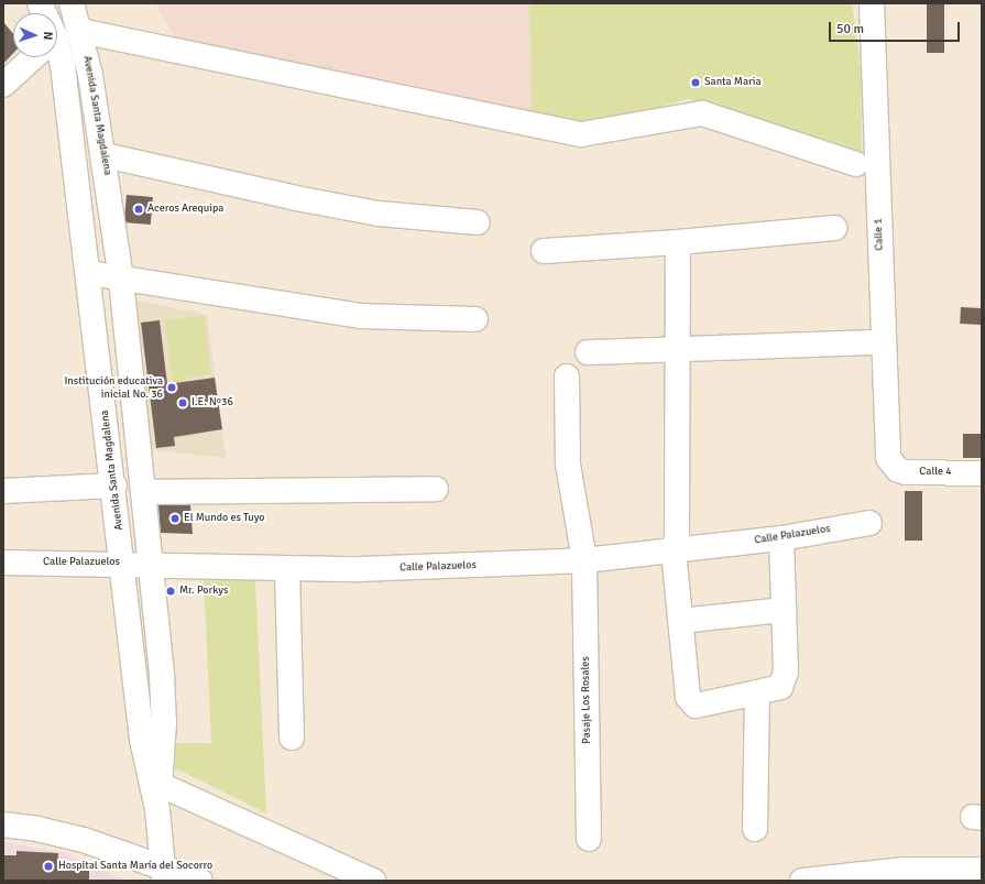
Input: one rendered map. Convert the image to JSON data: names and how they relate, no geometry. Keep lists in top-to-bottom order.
{
  "streets": {
    "street": [
      "Avenida Santa Magdalena",
      "Calle 1",
      "Calle 4",
      "Calle Palazuelos",
      "Pasaje Los Rosales"
    ]
  },
  "crossings": [
    ["Avenida Santa Magdalena", "Calle Palazuelos"],
    ["Calle 1", "Calle 4"],
    ["Calle Palazuelos", "Pasaje Los Rosales"]
  ],
  "places": [
    "Santa Maria",
    "Aceros Arequipa",
    "Institución educativa inicial No. 36",
    "I.E. Nº36",
    "El Mundo es Tuyo",
    "Mr. Porkys",
    "Hospital Santa María del Socorro"
  ],
  "scale_bar": "50 m",
  "north": "right"
}
